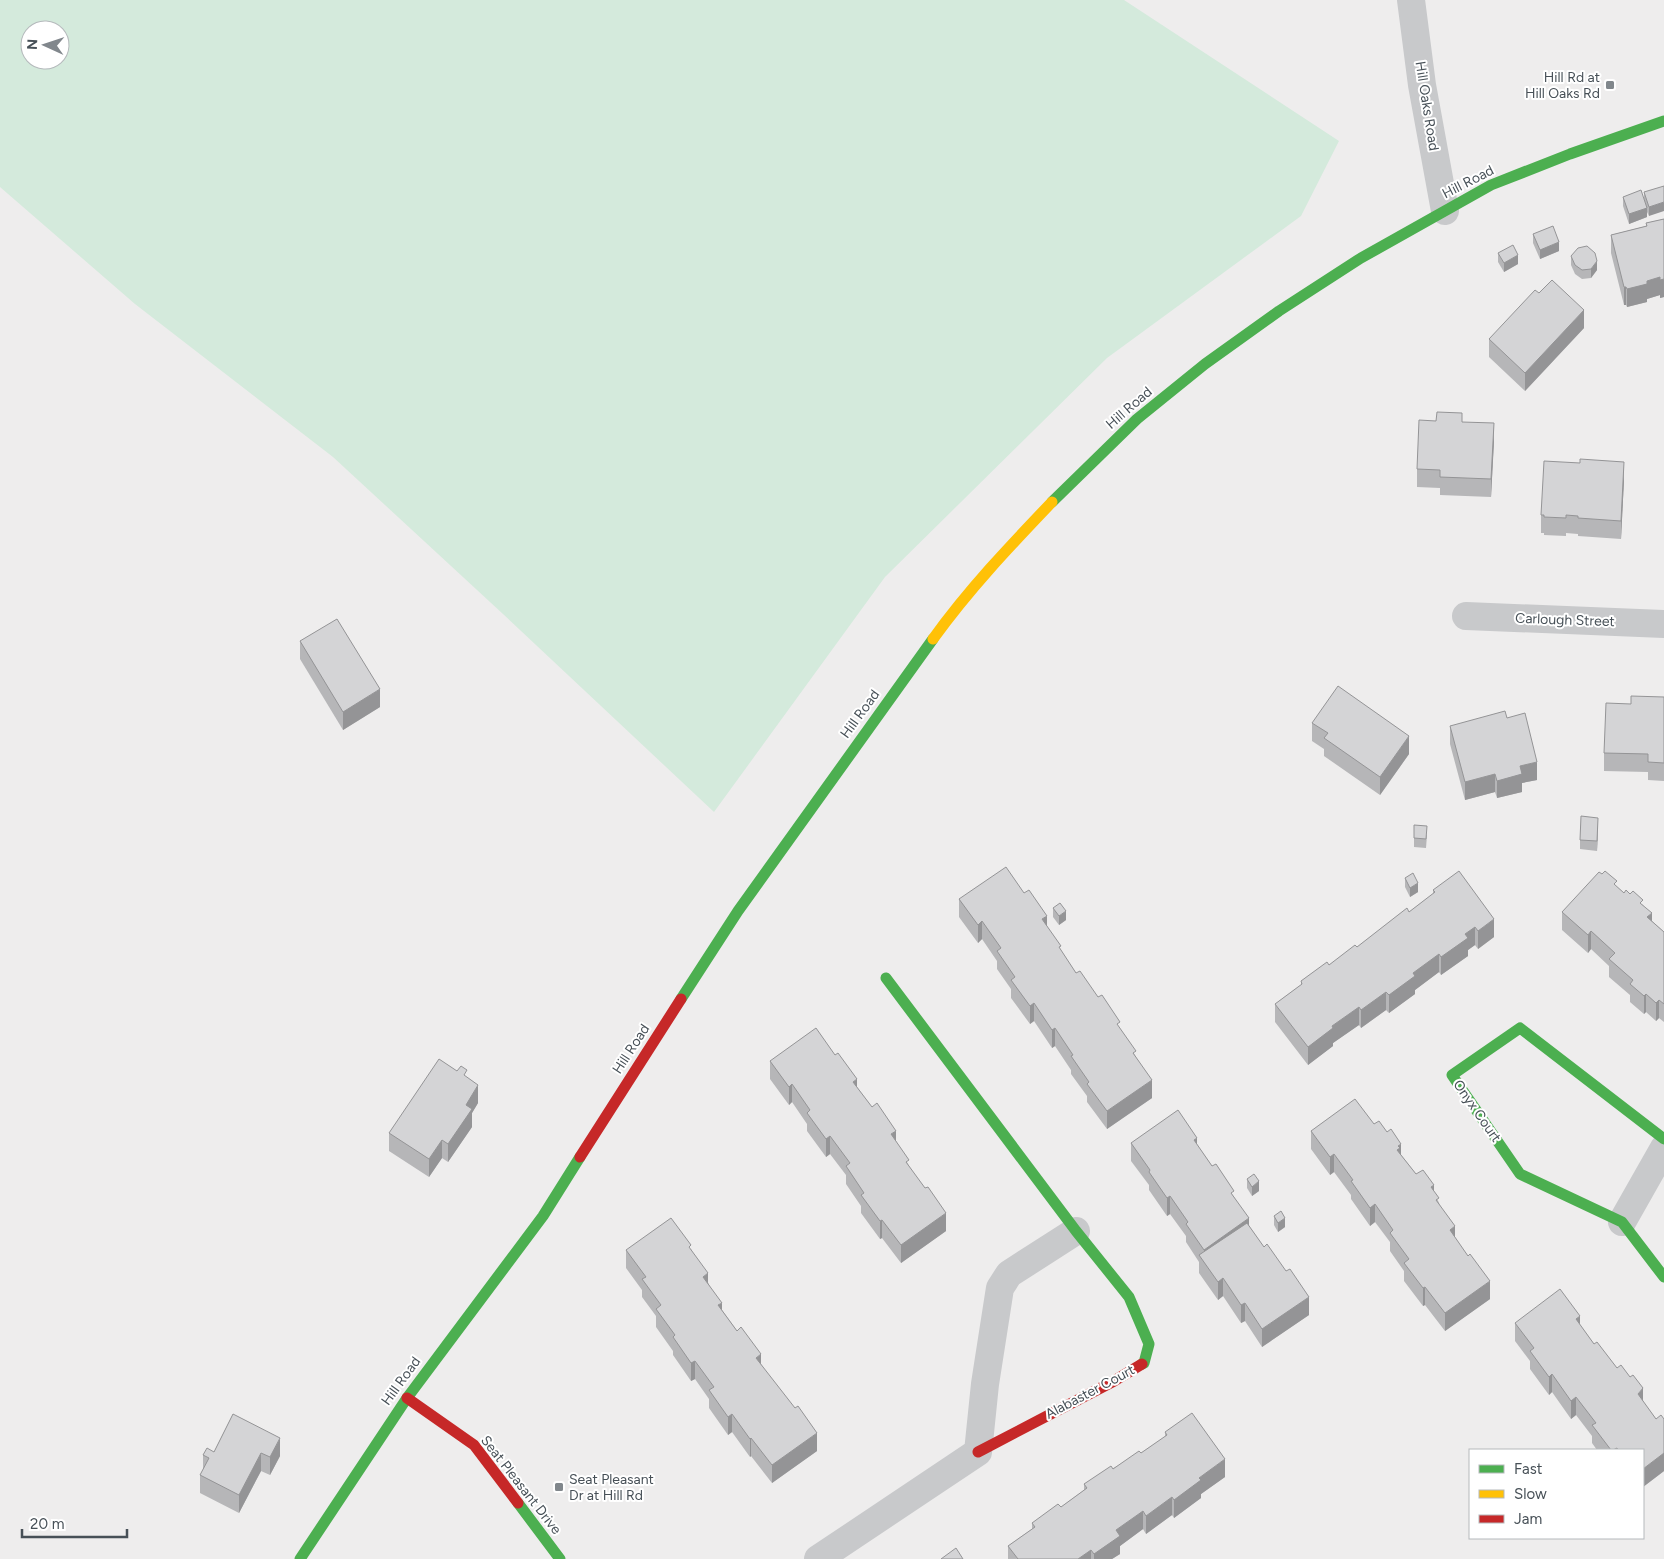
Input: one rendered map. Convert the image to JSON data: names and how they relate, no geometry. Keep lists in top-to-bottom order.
{
  "streets": {
    "street": [
      "Hill Oaks Road",
      "Hill Road",
      "Carlough Street",
      "Onyx Court",
      "Alabaster Court",
      "Seat Pleasant Drive"
    ]
  },
  "crossings": [
    ["Hill Oaks Road", "Hill Road"],
    ["Hill Road", "Seat Pleasant Drive"]
  ],
  "places": {
    "transit": ["Hill Rd at Hill Oaks Rd", "Seat Pleasant Dr at Hill Rd"]
  },
  "legend": ["Fast", "Slow", "Jam"],
  "scale_bar": "20 m",
  "north": "left"
}
